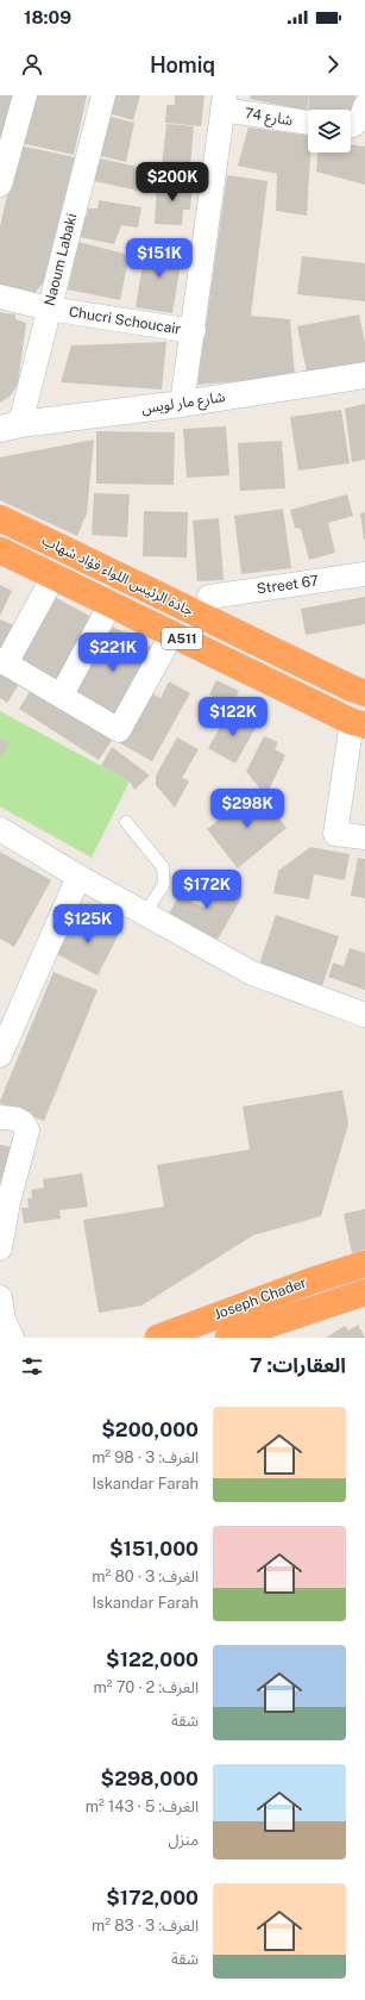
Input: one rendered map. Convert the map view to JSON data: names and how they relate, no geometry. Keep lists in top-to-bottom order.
{
  "streets": {
    "highway": ["جادة الرئيس اللواء فؤاد شهاب", "A511", "Joseph Chader"],
    "street": [
      "شارع 74",
      "Naoum Labaki",
      "Chucri Schoucair",
      "شارع مار لويس",
      "Street 67"
    ]
  },
  "crossings": [
    ["Naoum Labaki", "Chucri Schoucair"],
    ["Naoum Labaki", "شارع مار لويس"]
  ],
  "page": {
    "status": "18:09",
    "header": "Homiq",
    "price": [
      "$200K",
      "$151K",
      "$221K",
      "$122K",
      "$298K",
      "$172K",
      "$125K"
    ],
    "heading": "العقارات: 7",
    "list": [
      {
        "name": "$200,000",
        "note": "الغرف: 3 · 98 m² · Iskandar Farah"
      },
      {
        "name": "$151,000",
        "note": "الغرف: 3 · 80 m² · Iskandar Farah"
      },
      {
        "name": "$122,000",
        "note": "الغرف: 2 · 70 m² · شقة"
      },
      {
        "name": "$298,000",
        "note": "الغرف: 5 · 143 m² · منزل"
      },
      {
        "name": "$172,000",
        "note": "الغرف: 3 · 83 m² · شقة"
      }
    ]
  }
}
